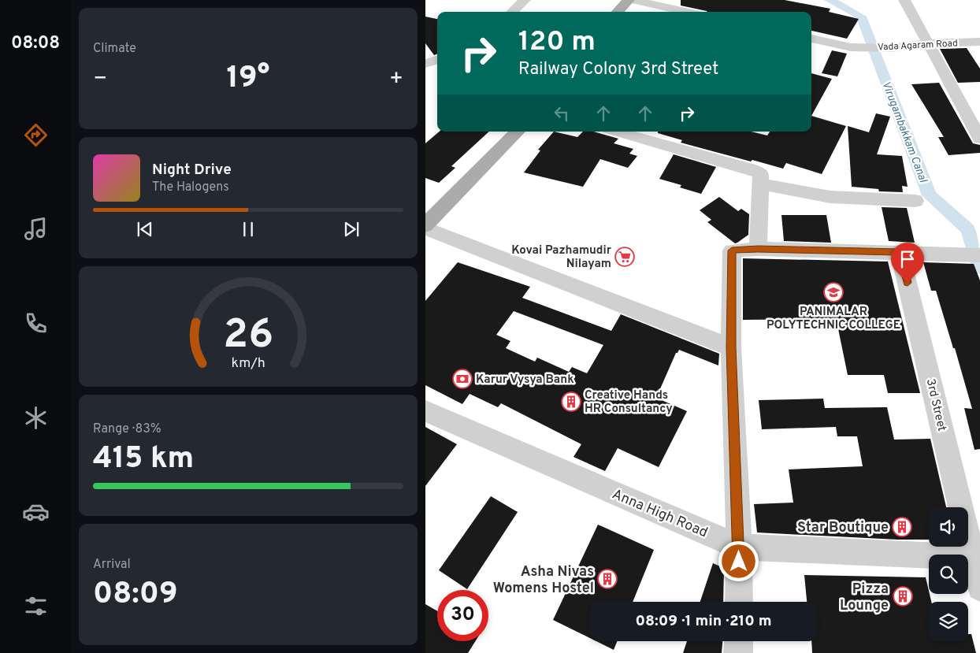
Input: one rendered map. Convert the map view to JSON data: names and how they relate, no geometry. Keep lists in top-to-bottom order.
{
  "streets": {
    "street": ["Vada Agaram Road", "3rd Street", "Anna High Road"]
  },
  "crossings": [
    ["3rd Street", "Anna High Road"]
  ],
  "water": ["Virugambakkam Canal"],
  "places": {
    "supermarket": ["Kovai Pazhamudir Nilayam"],
    "school or university": ["PANIMALAR POLYTECHNIC COLLEGE"],
    "bank": ["Karur Vysya Bank"],
    "building": [
      "Creative Hands HR Consultancy",
      "Star Boutique",
      "Asha Nivas Womens Hostel",
      "Pizza Lounge"
    ]
  },
  "page": {
    "tabs": "08:08",
    "tile": [
      "Climate",
      ["Range · 83%", "415 km"],
      ["Arrival", "08:09"]
    ],
    "turn": ["120 m", "Railway Colony 3rd Street"],
    "heat": ["−", "19°", "+"],
    "song": ["Night Drive", "The Halogens"],
    "limit": "30",
    "trip": "08:09 · 1 min · 210 m",
    "gauge": ["26", "km/h"]
  }
}
